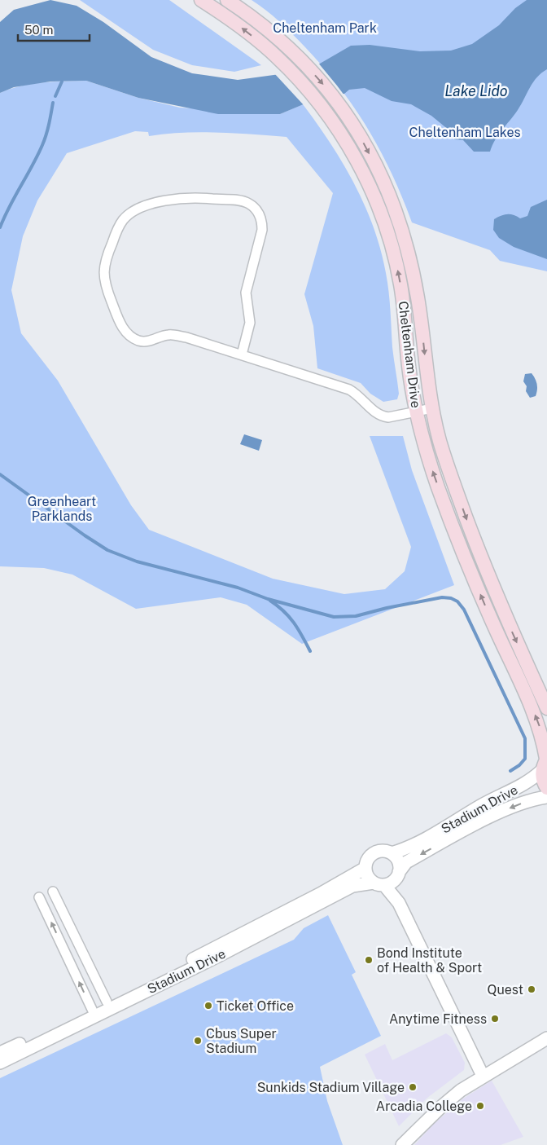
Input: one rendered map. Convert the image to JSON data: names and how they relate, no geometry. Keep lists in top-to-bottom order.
{
  "streets": {
    "main road": ["Cheltenham Drive"],
    "street": ["Stadium Drive"]
  },
  "crossings": [
    ["Cheltenham Drive", "Stadium Drive"]
  ],
  "water": ["Lake Lido"],
  "parks": ["Cheltenham Park", "Cheltenham Lakes", "Greenheart Parklands"],
  "places": [
    "Bond Institute of Health & Sport",
    "Quest",
    "Ticket Office",
    "Anytime Fitness",
    "Cbus Super Stadium",
    "Sunkids Stadium Village",
    "Arcadia College"
  ],
  "scale_bar": "50 m"
}
